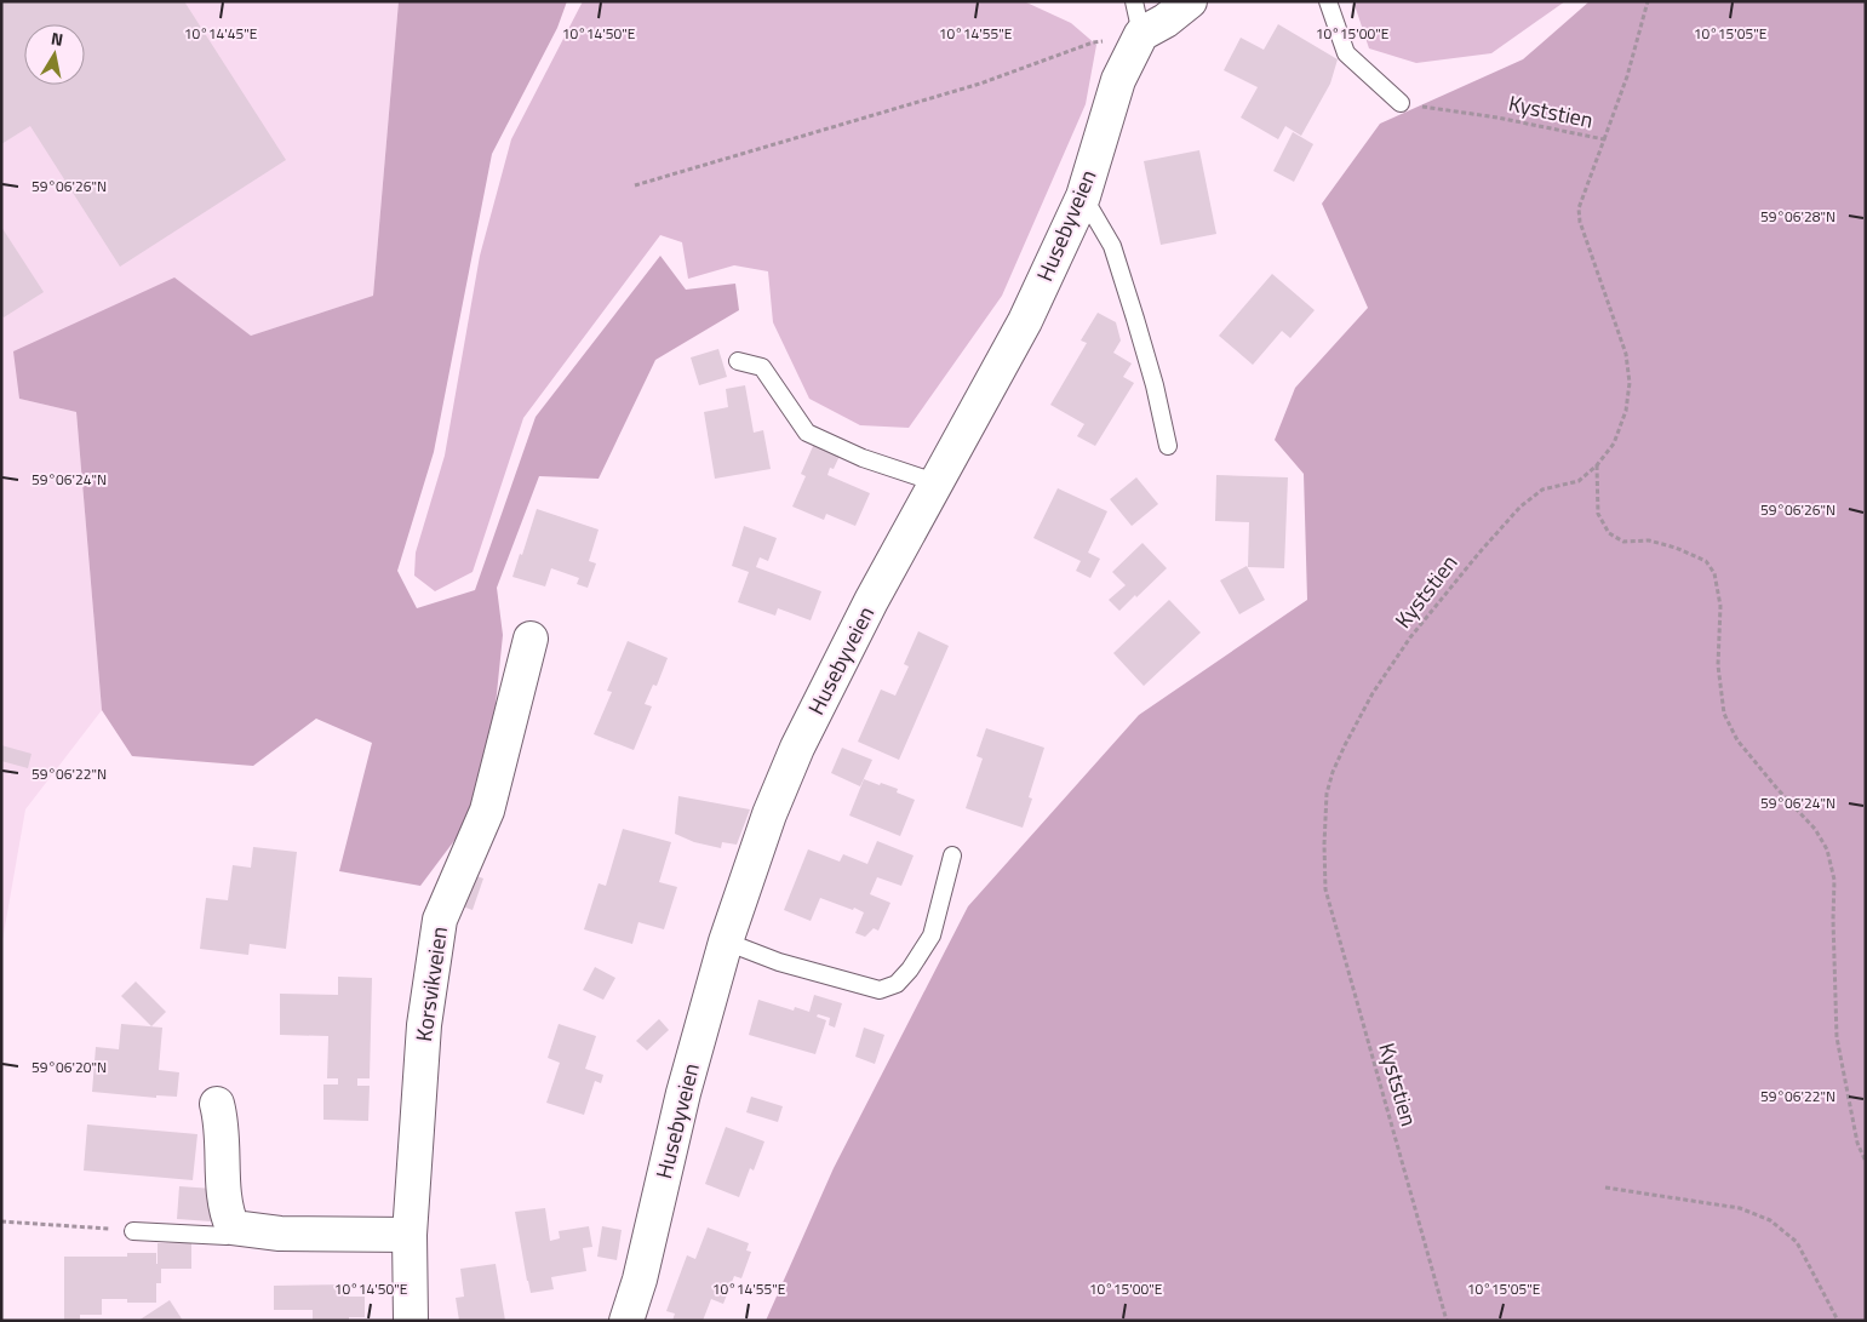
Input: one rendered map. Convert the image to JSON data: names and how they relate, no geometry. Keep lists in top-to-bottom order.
{
  "streets": {
    "street": ["Husebyveien", "Korsvikveien"],
    "path": ["Kyststien"]
  },
  "north": "top",
  "coordinates": [
    "10°14'45\"E",
    "10°14'50\"E",
    "10°14'55\"E",
    "10°15'00\"E",
    "10°15'05\"E",
    "59°06'26\"N",
    "59°06'28\"N",
    "59°06'24\"N",
    "59°06'22\"N",
    "59°06'20\"N"
  ]
}
